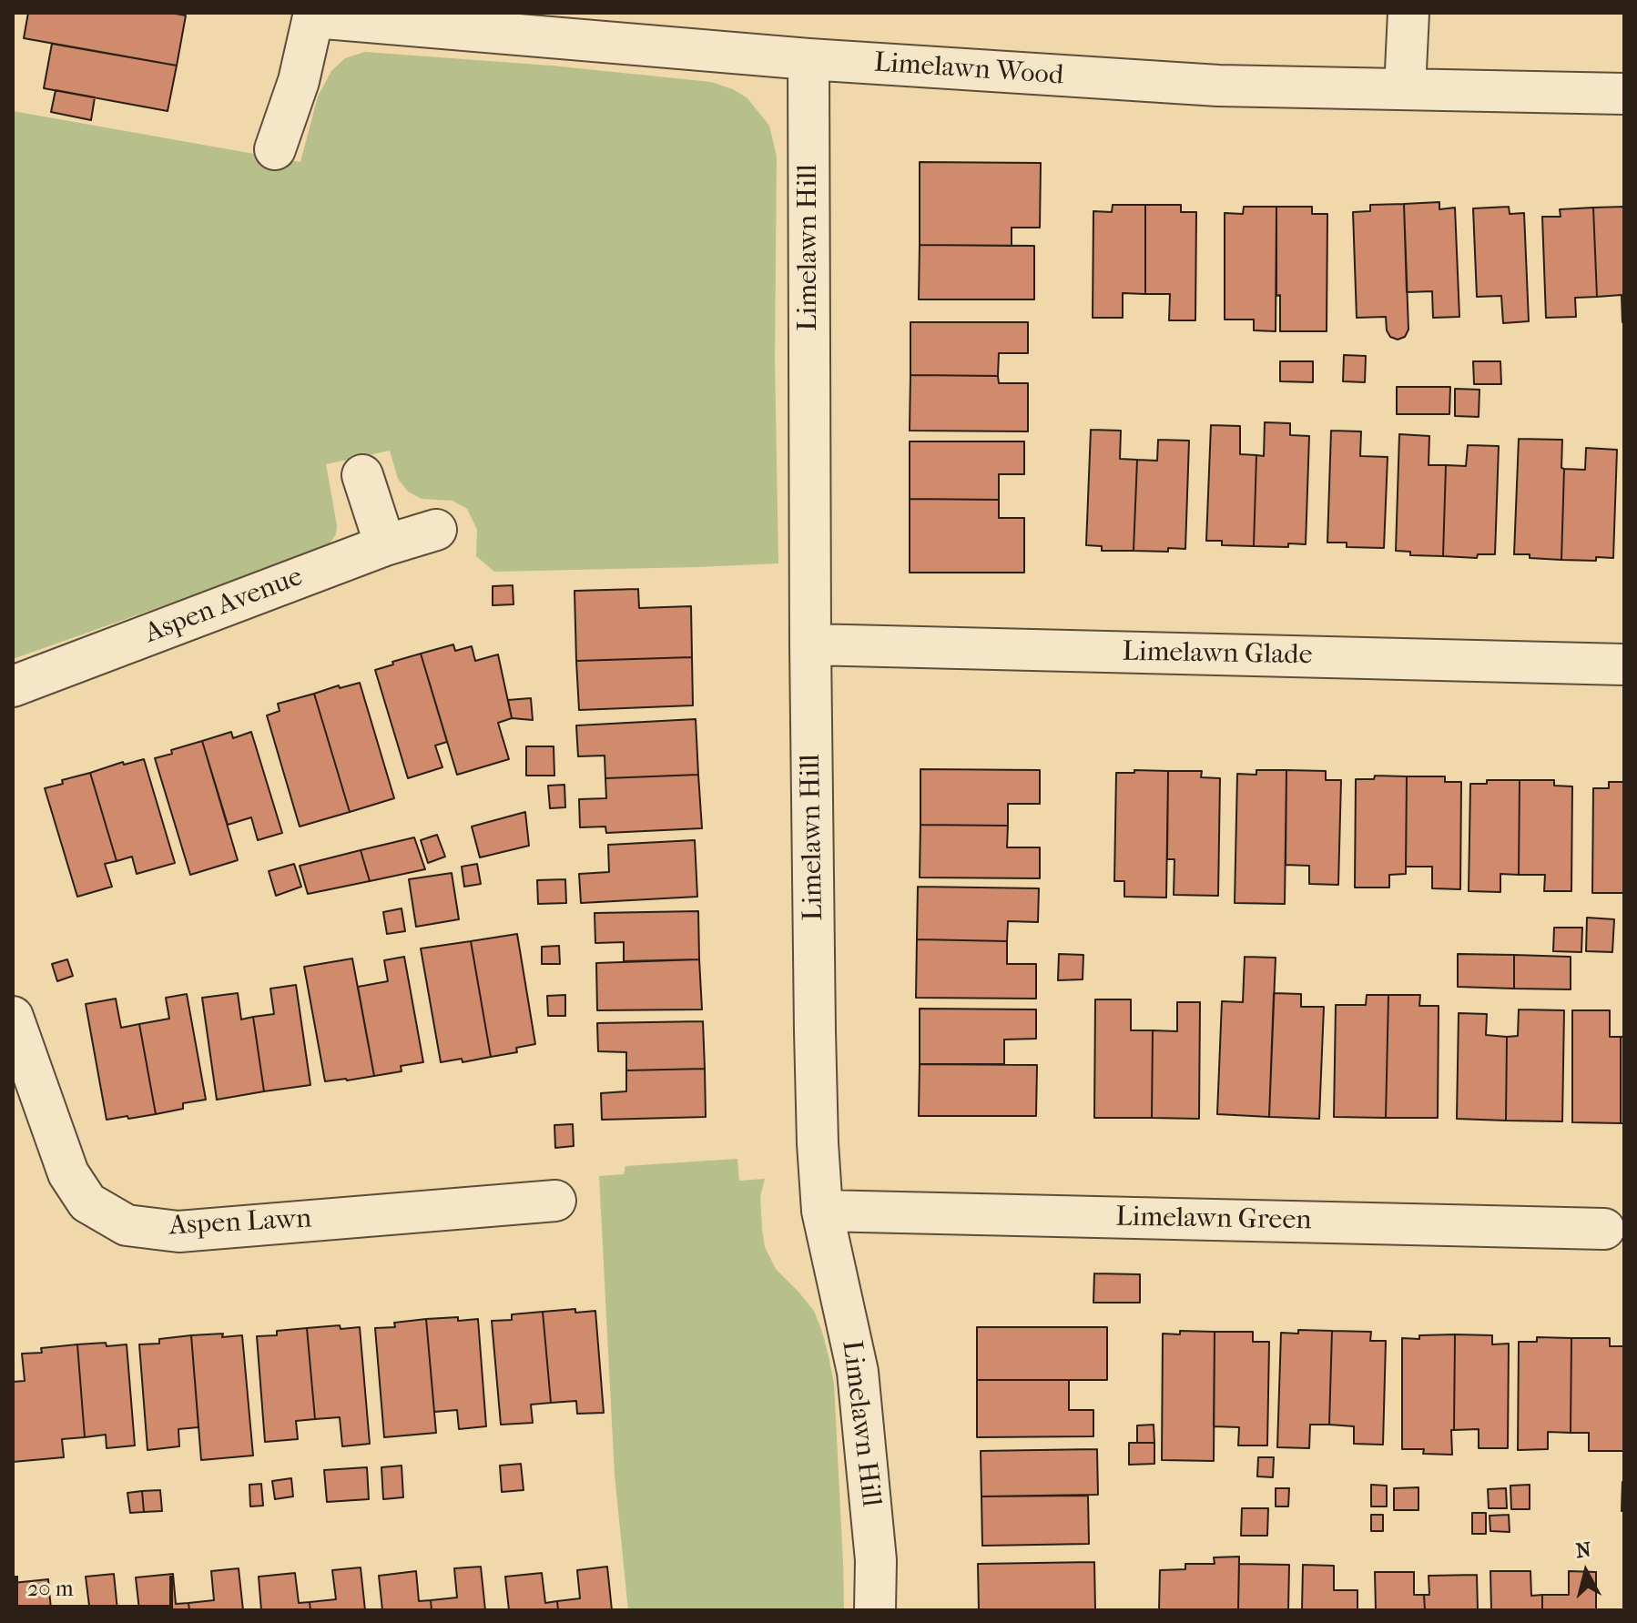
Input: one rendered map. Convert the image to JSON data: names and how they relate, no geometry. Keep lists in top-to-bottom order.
{
  "streets": {
    "street": [
      "Limelawn Wood",
      "Limelawn Hill",
      "Aspen Avenue",
      "Limelawn Glade",
      "Limelawn Green",
      "Aspen Lawn"
    ]
  },
  "crossings": [
    ["Limelawn Wood", "Limelawn Hill"],
    ["Limelawn Hill", "Limelawn Glade"],
    ["Limelawn Hill", "Limelawn Green"]
  ],
  "scale_bar": "20 m",
  "north": "top"
}
